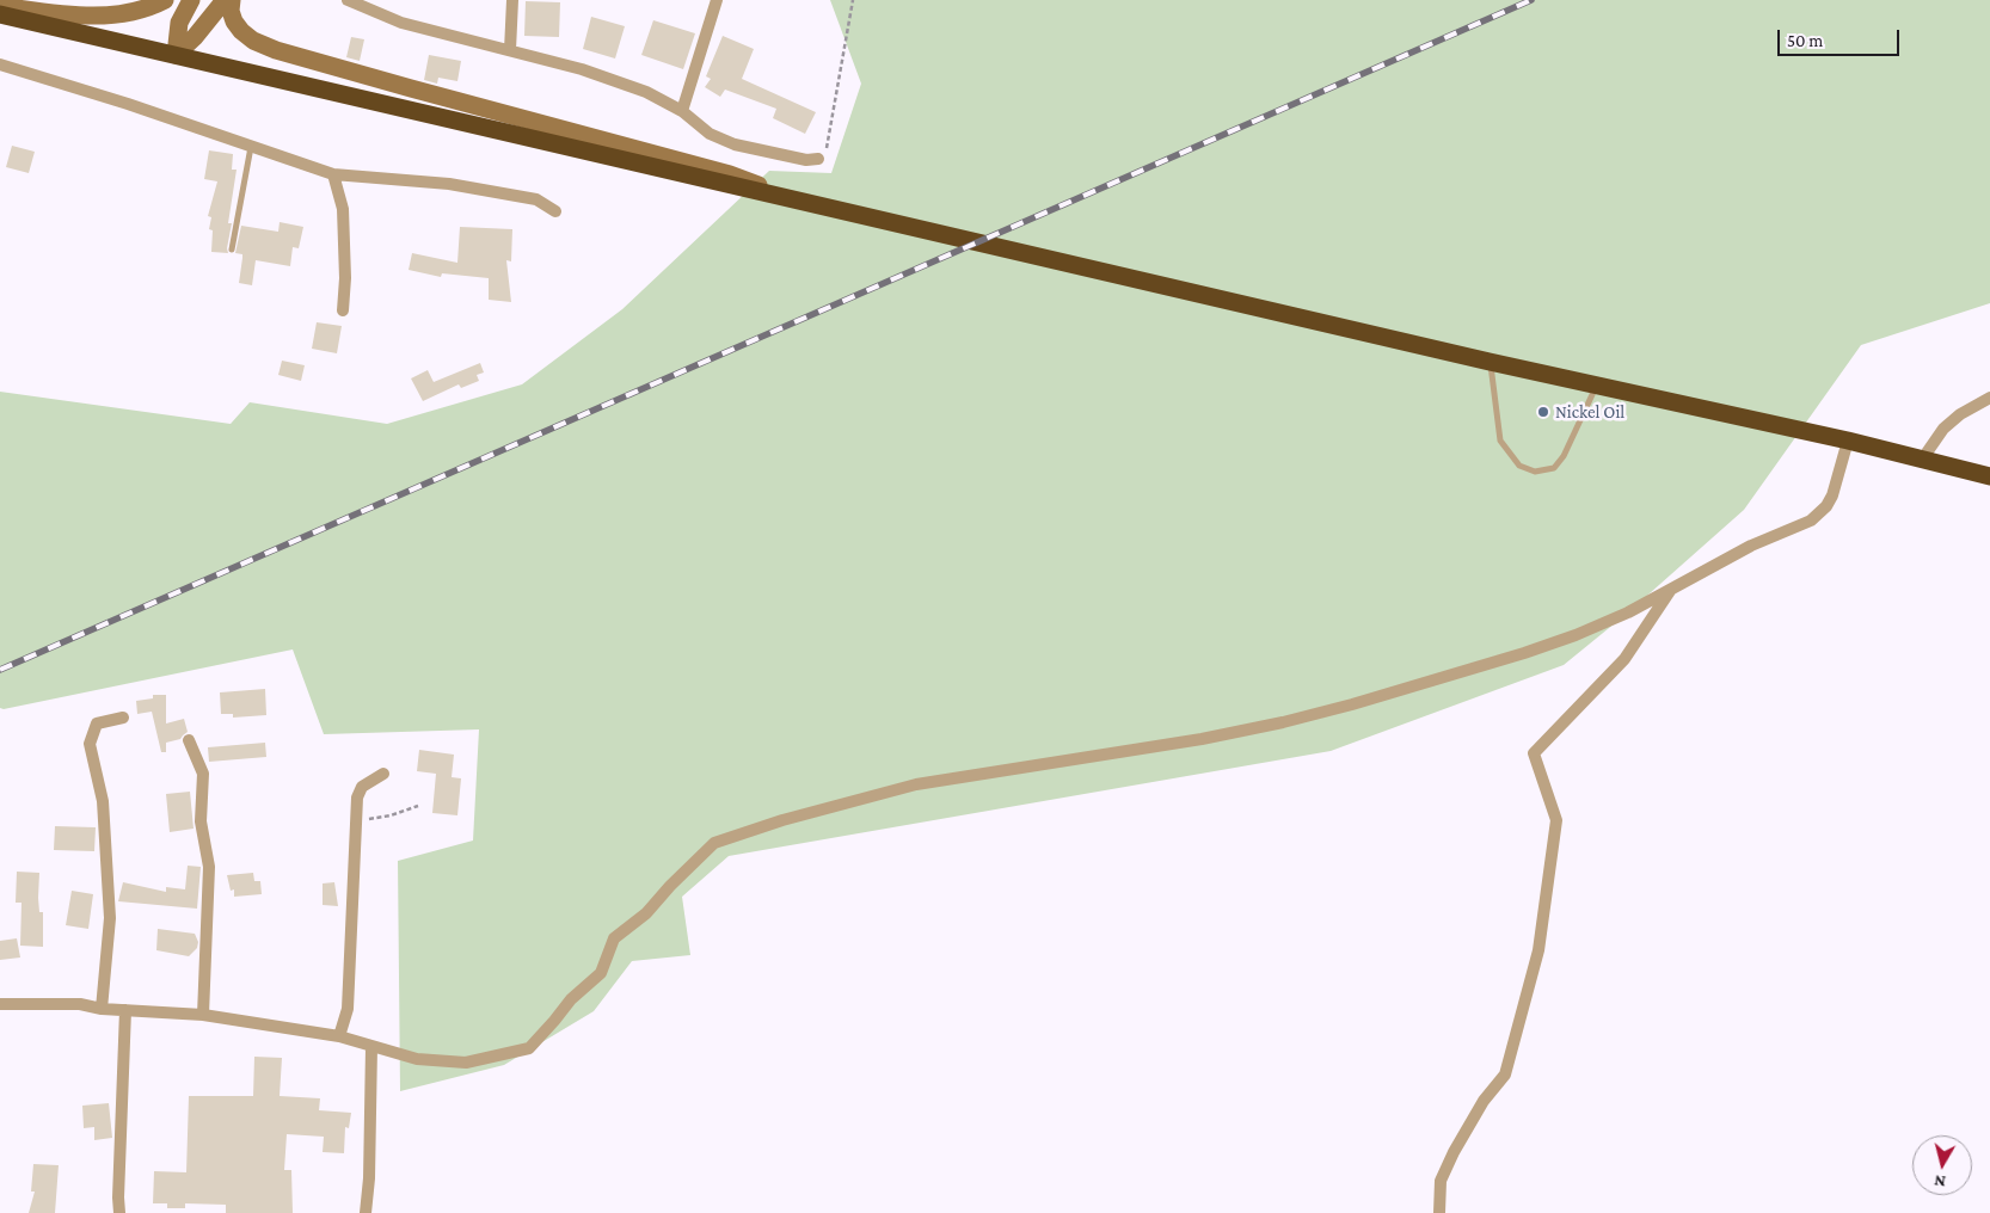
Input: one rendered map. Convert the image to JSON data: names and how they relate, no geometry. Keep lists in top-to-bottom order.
{
  "places": ["Nickel Oil"],
  "scale_bar": "50 m",
  "north": "bottom"
}
